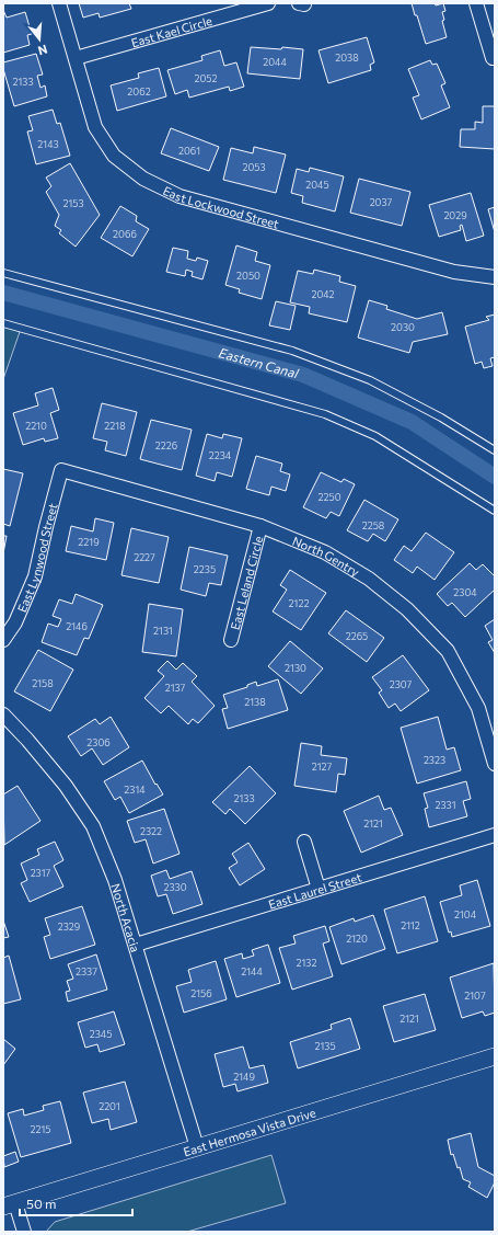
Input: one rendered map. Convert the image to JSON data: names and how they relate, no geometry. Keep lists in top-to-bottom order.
{
  "streets": {
    "street": [
      "East Kael Circle",
      "East Lockwood Street",
      "East Lynwood Street",
      "North Gentry",
      "East Leland Circle",
      "East Laurel Street",
      "North Acacia",
      "East Hermosa Vista Drive"
    ]
  },
  "crossings": [
    ["East Kael Circle", "East Lockwood Street"],
    ["East Lynwood Street", "North Gentry"],
    ["North Gentry", "East Leland Circle"],
    ["East Laurel Street", "North Acacia"],
    ["North Acacia", "East Hermosa Vista Drive"]
  ],
  "water": ["Eastern Canal"],
  "house_numbers": [
    "2038",
    "2044",
    "2052",
    "2133",
    "2062",
    "2143",
    "2061",
    "2053",
    "2045",
    "2037",
    "2153",
    "2029",
    "2066",
    "2050",
    "2042",
    "2030",
    "2210",
    "2218",
    "2226",
    "2234",
    "2250",
    "2258",
    "2219",
    "2227",
    "2235",
    "2304",
    "2122",
    "2146",
    "2131",
    "2265",
    "2130",
    "2158",
    "2307",
    "2137",
    "2138",
    "2306",
    "2323",
    "2127",
    "2314",
    "2133",
    "2331",
    "2121",
    "2322",
    "2317",
    "2330",
    "2104",
    "2112",
    "2329",
    "2120",
    "2132",
    "2337",
    "2144",
    "2156",
    "2107",
    "2121",
    "2345",
    "2135",
    "2149",
    "2201",
    "2215"
  ],
  "scale_bar": "50 m",
  "north": "bottom"
}
